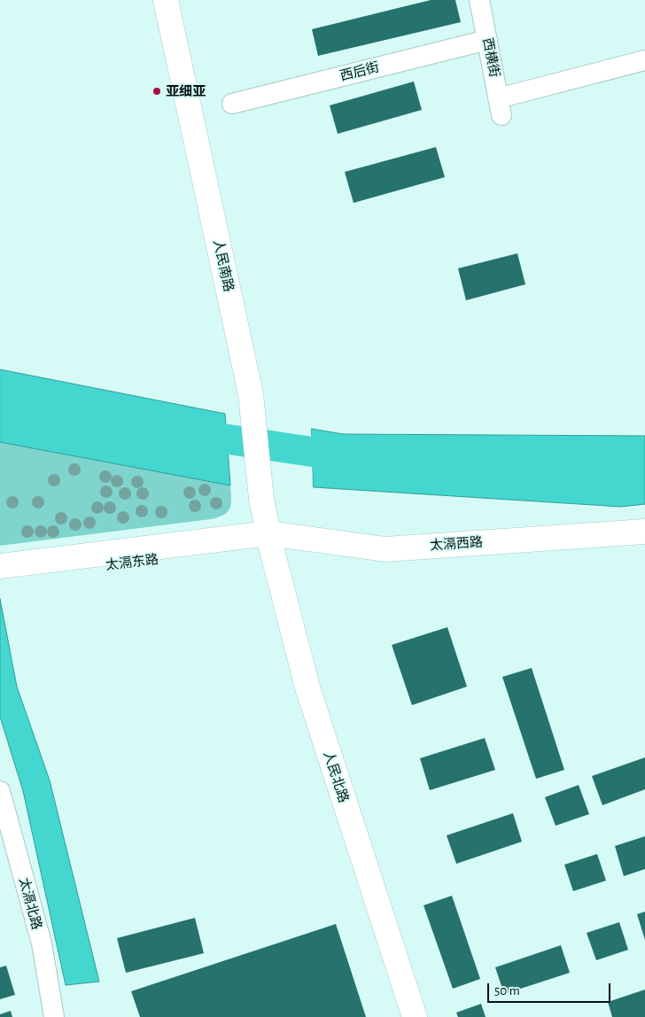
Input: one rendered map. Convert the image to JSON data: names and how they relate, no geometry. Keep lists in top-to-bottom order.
{
  "streets": {
    "main road": [
      "人民南路",
      "太滆西路",
      "太滆东路",
      "人民北路"
    ],
    "street": ["西横街", "西后街", "太滆北路"]
  },
  "crossings": [
    ["西横街", "西后街"],
    ["人民南路", "太滆西路"],
    ["人民南路", "太滆东路"],
    ["人民南路", "人民北路"],
    ["太滆西路", "太滆东路"],
    ["太滆西路", "人民北路"],
    ["太滆东路", "人民北路"]
  ],
  "places": ["亚细亚"],
  "scale_bar": "50 m"
}
